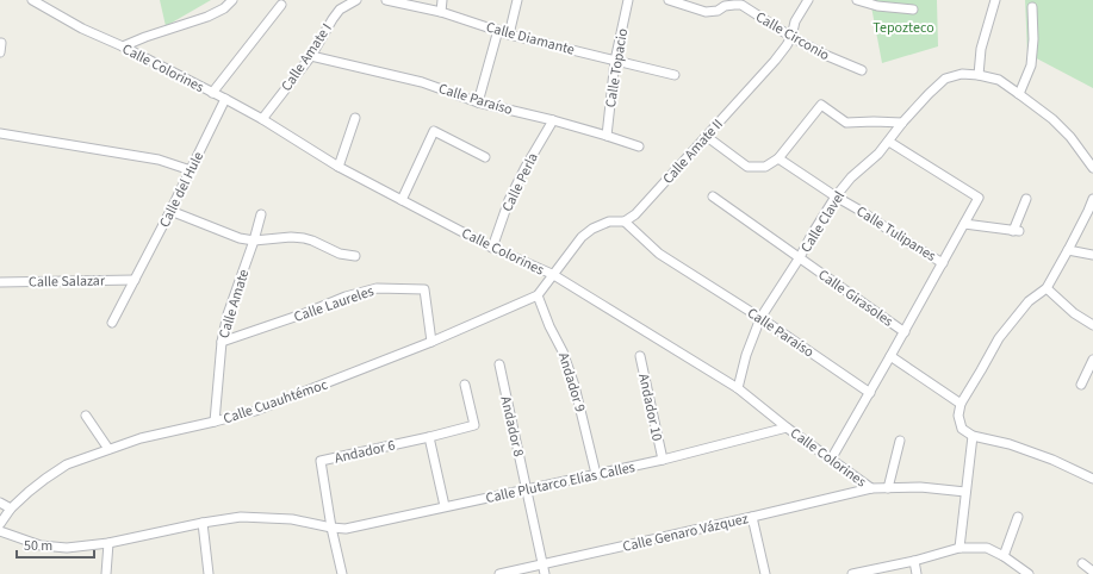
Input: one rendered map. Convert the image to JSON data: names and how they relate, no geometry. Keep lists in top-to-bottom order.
{
  "streets": {
    "street": [
      "Calle Circonio",
      "Calle Diamante",
      "Calle Amate I",
      "Calle Colorines",
      "Calle Topacio",
      "Calle Paraíso",
      "Calle Amate II",
      "Calle Perla",
      "Calle del Hule",
      "Calle Clavel",
      "Calle Tulipanes",
      "Calle Salazar",
      "Calle Girasoles",
      "Calle Amate",
      "Calle Laureles",
      "Andador 9",
      "Calle Cuauhtémoc",
      "Andador 10",
      "Andador 8",
      "Andador 6",
      "Calle Plutarco Elías Calles",
      "Calle Genaro Vázquez"
    ]
  },
  "crossings": [
    ["Calle Circonio", "Calle Amate II"],
    ["Calle Diamante", "Calle Topacio"],
    ["Calle Amate I", "Calle Colorines"],
    ["Calle Amate I", "Calle Paraíso"],
    ["Calle Colorines", "Calle Perla"],
    ["Calle Colorines", "Calle del Hule"],
    ["Calle Colorines", "Calle Clavel"],
    ["Calle Colorines", "Calle Plutarco Elías Calles"],
    ["Calle Colorines", "Calle Genaro Vázquez"],
    ["Calle Topacio", "Calle Paraíso"],
    ["Calle Paraíso", "Calle Amate II"],
    ["Calle Paraíso", "Calle Perla"],
    ["Calle Paraíso", "Calle Clavel"],
    ["Calle del Hule", "Calle Salazar"],
    ["Calle Clavel", "Calle Tulipanes"],
    ["Calle Clavel", "Calle Girasoles"],
    ["Calle Amate", "Calle Laureles"],
    ["Calle Amate", "Calle Cuauhtémoc"],
    ["Calle Laureles", "Calle Cuauhtémoc"],
    ["Andador 9", "Calle Cuauhtémoc"],
    ["Andador 9", "Calle Plutarco Elías Calles"],
    ["Andador 10", "Calle Plutarco Elías Calles"],
    ["Andador 8", "Calle Plutarco Elías Calles"],
    ["Andador 8", "Calle Genaro Vázquez"],
    ["Andador 6", "Calle Plutarco Elías Calles"]
  ],
  "parks": ["Tepozteco"],
  "scale_bar": "50 m"
}
